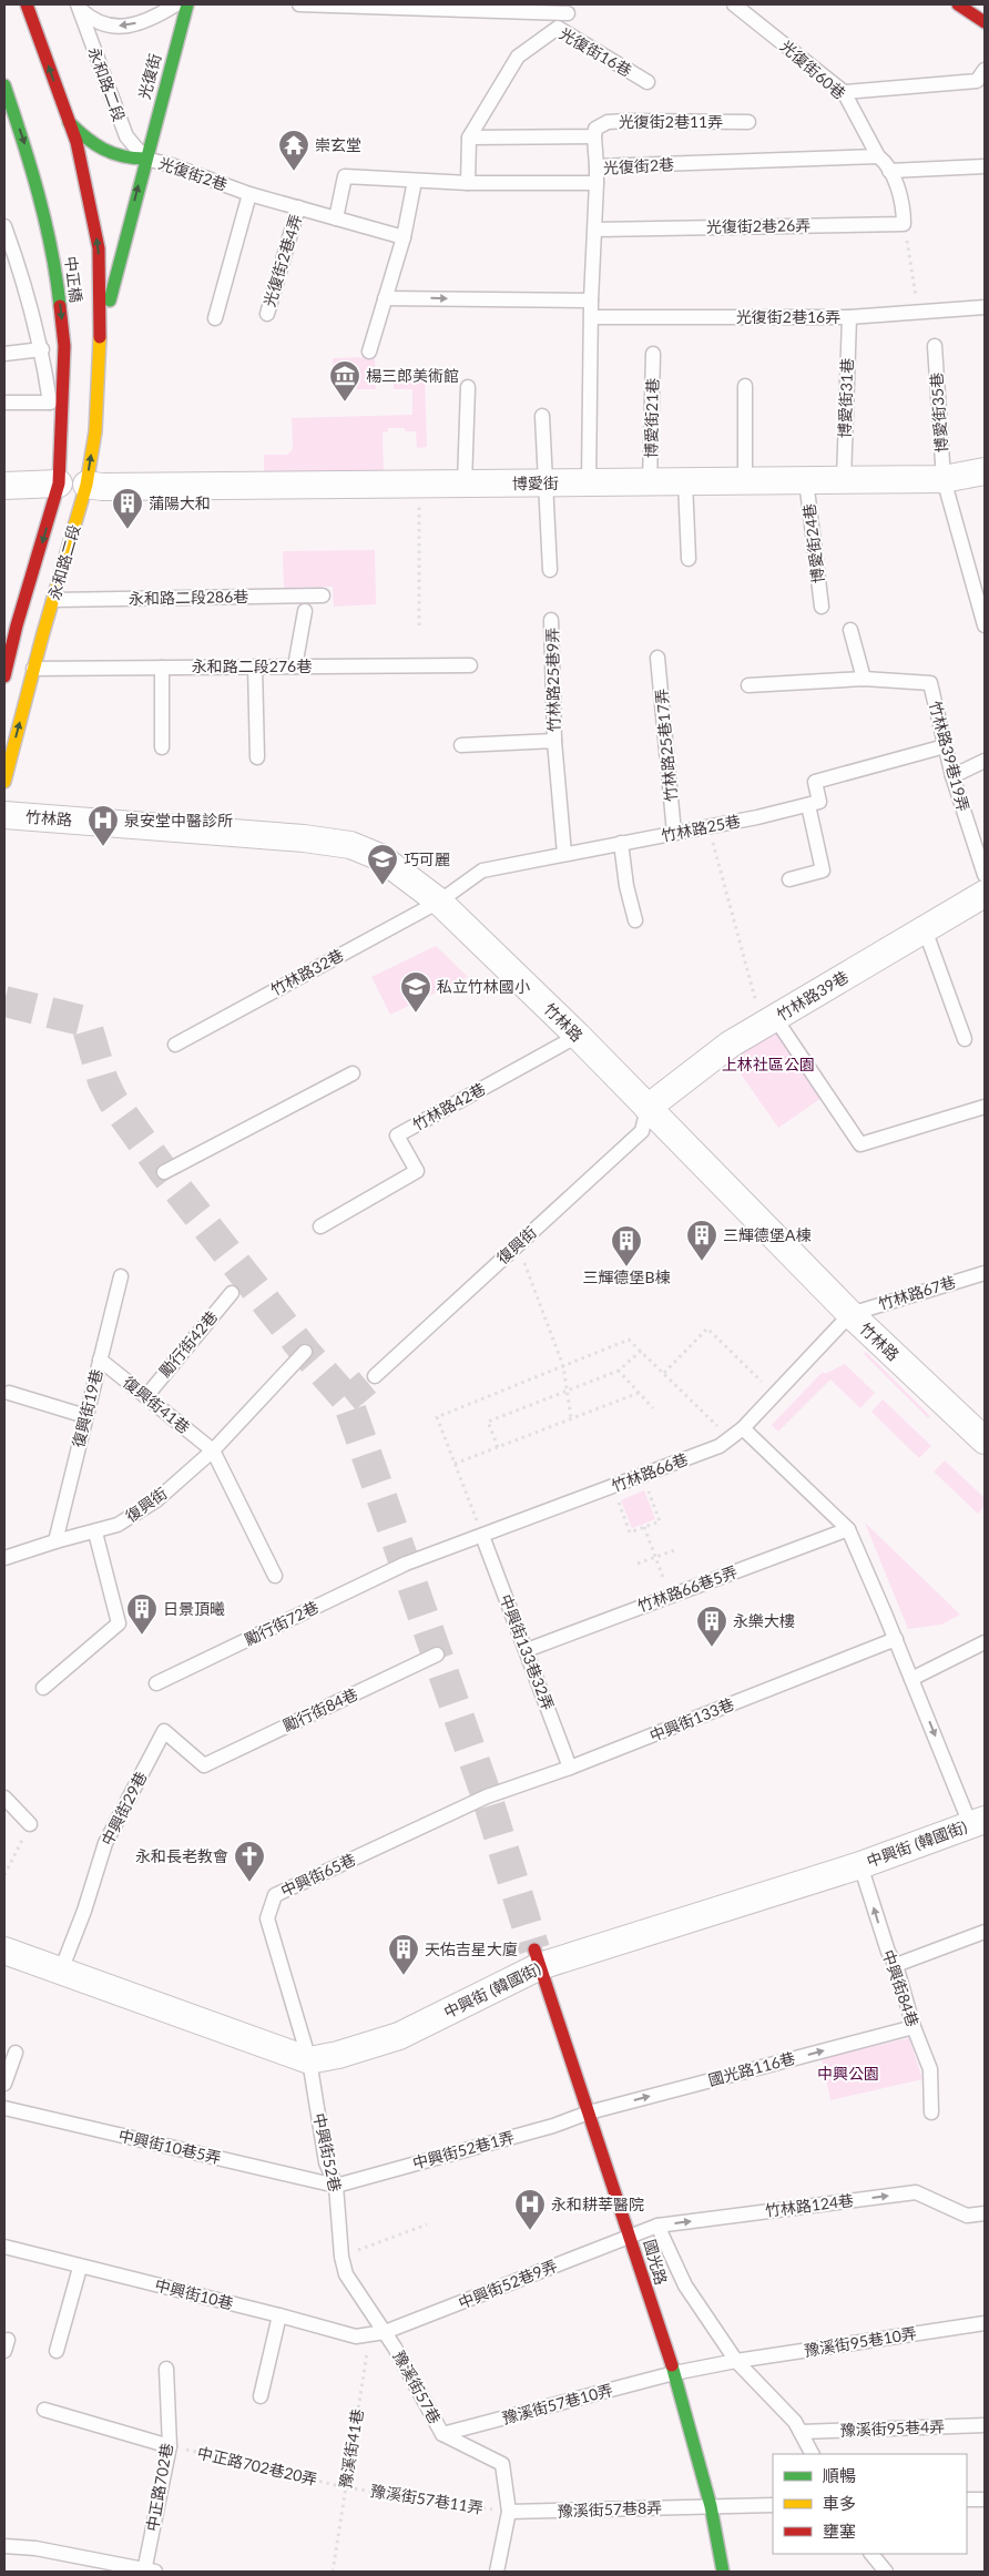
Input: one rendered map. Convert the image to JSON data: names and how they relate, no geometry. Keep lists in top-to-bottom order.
{
  "streets": {
    "main road": [
      "光復街",
      "永和路二段",
      "中正橋",
      "國光路"
    ],
    "street": [
      "博愛街",
      "竹林路",
      "竹林路39巷",
      "中興街 (韓國街)"
    ],
    "lane": [
      "光復街16巷",
      "光復街60巷",
      "光復街2巷11弄",
      "光復街2巷",
      "光復街2巷26弄",
      "光復街2巷4弄",
      "光復街2巷16弄",
      "博愛街31巷",
      "博愛街35巷",
      "博愛街21巷",
      "博愛街24巷",
      "永和路二段286巷",
      "永和路二段276巷",
      "竹林路25巷9弄",
      "竹林路25巷17弄",
      "竹林路39巷19弄",
      "竹林路25巷",
      "竹林路32巷",
      "竹林路42巷",
      "復興街",
      "竹林路67巷",
      "勵行街42巷",
      "復興街41巷",
      "復興街19巷",
      "竹林路66巷",
      "竹林路66巷5弄",
      "勵行街72巷",
      "中興街133巷32弄",
      "勵行街84巷",
      "中興街133巷",
      "中興街29巷",
      "中興街65巷",
      "中興街84巷",
      "國光路116巷",
      "中興街10巷5弄",
      "中興街52巷1弄",
      "中興街52巷",
      "竹林路124巷",
      "中興街52巷9弄",
      "中興街10巷",
      "豫溪街95巷10弄",
      "豫溪街57巷",
      "豫溪街57巷10弄",
      "豫溪街95巷4弄",
      "中正路702巷",
      "豫溪街57巷8弄"
    ],
    "path": ["豫溪街41巷", "中正路702巷20弄", "豫溪街57巷11弄"]
  },
  "crossings": [
    ["光復街60巷", "光復街2巷"],
    ["光復街60巷", "光復街2巷26弄"],
    ["光復街", "永和路二段"],
    ["光復街", "光復街2巷"],
    ["光復街", "中正橋"],
    ["永和路二段", "光復街2巷"],
    ["永和路二段", "中正橋"],
    ["永和路二段", "博愛街"],
    ["永和路二段", "永和路二段286巷"],
    ["永和路二段", "永和路二段276巷"],
    ["光復街2巷", "光復街2巷4弄"],
    ["光復街2巷16弄", "博愛街31巷"],
    ["博愛街31巷", "博愛街"],
    ["博愛街35巷", "博愛街"],
    ["博愛街21巷", "博愛街"],
    ["博愛街", "博愛街24巷"],
    ["竹林路25巷9弄", "竹林路25巷"],
    ["竹林路25巷17弄", "竹林路25巷"],
    ["竹林路", "竹林路25巷"],
    ["竹林路", "竹林路32巷"],
    ["竹林路", "竹林路39巷"],
    ["竹林路", "竹林路42巷"],
    ["竹林路", "復興街"],
    ["竹林路", "竹林路67巷"],
    ["竹林路", "竹林路66巷"],
    ["竹林路25巷", "竹林路32巷"],
    ["竹林路39巷", "復興街"],
    ["復興街", "復興街41巷"],
    ["復興街", "復興街19巷"],
    ["竹林路67巷", "竹林路66巷"],
    ["勵行街42巷", "復興街41巷"],
    ["復興街41巷", "復興街19巷"],
    ["竹林路66巷", "勵行街72巷"],
    ["竹林路66巷", "中興街133巷32弄"],
    ["竹林路66巷5弄", "中興街133巷32弄"],
    ["中興街133巷32弄", "中興街133巷"],
    ["勵行街84巷", "中興街29巷"],
    ["中興街133巷", "中興街65巷"],
    ["中興街29巷", "中興街 (韓國街)"],
    ["中興街 (韓國街)", "中興街65巷"],
    ["中興街 (韓國街)", "中興街84巷"],
    ["中興街 (韓國街)", "中興街52巷"],
    ["中興街 (韓國街)", "國光路"],
    ["中興街65巷", "中興街52巷"],
    ["中興街84巷", "國光路116巷"],
    ["國光路116巷", "中興街52巷1弄"],
    ["國光路116巷", "國光路"],
    ["中興街10巷5弄", "中興街52巷1弄"],
    ["中興街10巷5弄", "中興街52巷"],
    ["中興街52巷1弄", "中興街52巷"],
    ["中興街52巷1弄", "國光路"],
    ["中興街52巷", "中興街52巷9弄"],
    ["中興街52巷", "中興街10巷"],
    ["中興街52巷", "豫溪街57巷"],
    ["中興街52巷", "豫溪街41巷"],
    ["竹林路124巷", "國光路"],
    ["竹林路124巷", "中興街52巷9弄"],
    ["國光路", "中興街52巷9弄"],
    ["國光路", "豫溪街95巷10弄"],
    ["國光路", "豫溪街57巷10弄"],
    ["國光路", "豫溪街57巷8弄"],
    ["中興街52巷9弄", "中興街10巷"],
    ["中興街52巷9弄", "豫溪街57巷"],
    ["中興街52巷9弄", "豫溪街41巷"],
    ["中興街10巷", "豫溪街57巷"],
    ["中興街10巷", "豫溪街41巷"],
    ["豫溪街95巷10弄", "豫溪街57巷10弄"],
    ["豫溪街57巷", "豫溪街57巷10弄"],
    ["豫溪街57巷", "豫溪街41巷"],
    ["豫溪街57巷", "豫溪街57巷11弄"],
    ["豫溪街57巷", "豫溪街57巷8弄"],
    ["豫溪街41巷", "中正路702巷20弄"],
    ["豫溪街41巷", "豫溪街57巷11弄"],
    ["中正路702巷20弄", "中正路702巷"],
    ["中正路702巷20弄", "豫溪街57巷11弄"],
    ["豫溪街57巷11弄", "豫溪街57巷8弄"]
  ],
  "one_way": [
    "光復街",
    "中興街84巷",
    "國光路116巷",
    "竹林路124巷"
  ],
  "parks": ["上林社區公園", "中興公園"],
  "places": {
    "temple": ["崇玄堂"],
    "museum": ["楊三郎美術館"],
    "building": [
      "蒲陽大和",
      "三輝德堡A棟",
      "三輝德堡B棟",
      "日景頂曦",
      "永樂大樓",
      "天佑吉星大廈"
    ],
    "hospital": ["泉安堂中醫診所", "永和耕莘醫院"],
    "school or university": ["巧可麗", "私立竹林國小"],
    "church": ["永和長老教會"]
  },
  "legend": ["順暢", "車多", "壅塞"]
}
